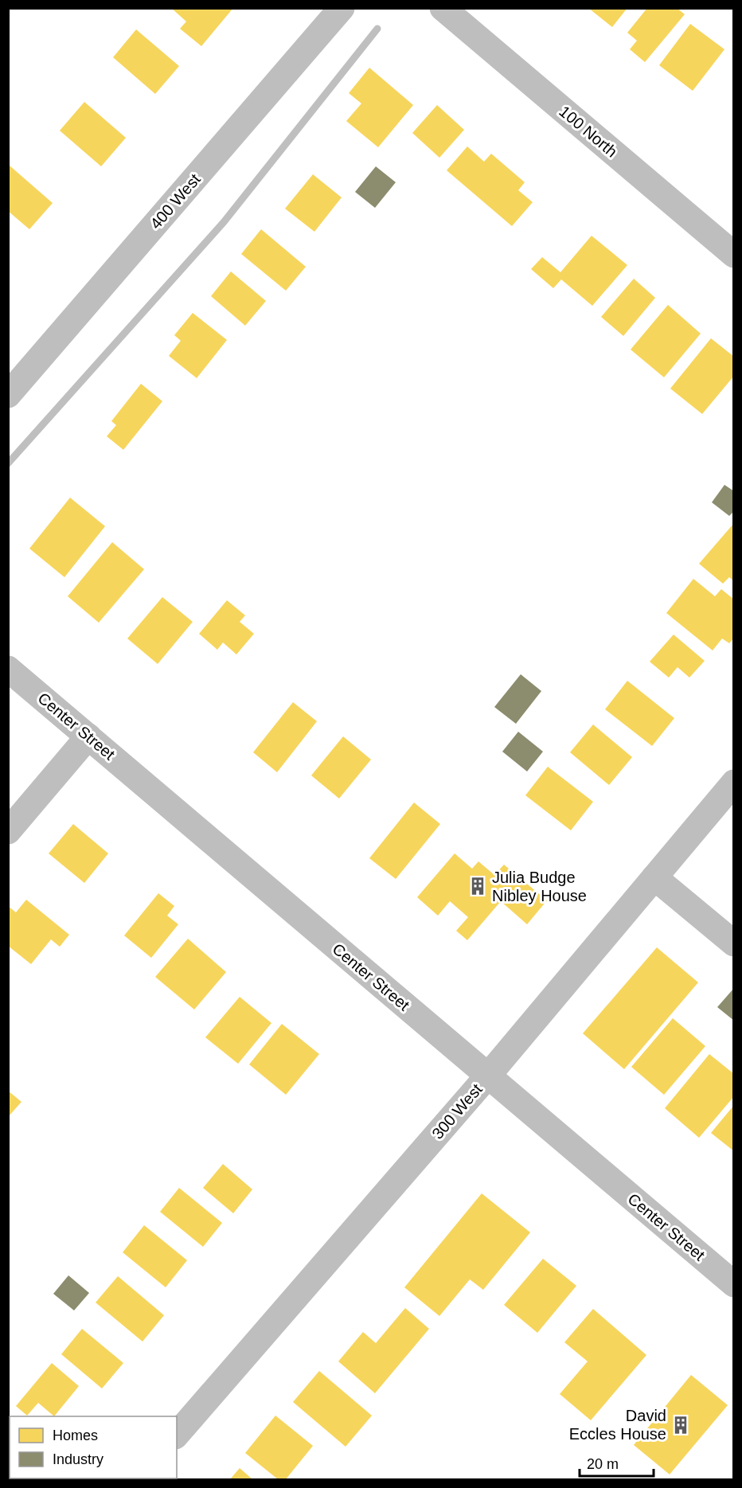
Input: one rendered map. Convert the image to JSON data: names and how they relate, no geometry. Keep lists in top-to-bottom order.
{
  "streets": {
    "street": [
      "100 North",
      "400 West",
      "Center Street",
      "300 West"
    ]
  },
  "crossings": [
    ["Center Street", "300 West"]
  ],
  "places": {
    "building": ["Julia Budge Nibley House", "David Eccles House"]
  },
  "legend": ["Homes", "Industry"],
  "scale_bar": "20 m"
}
